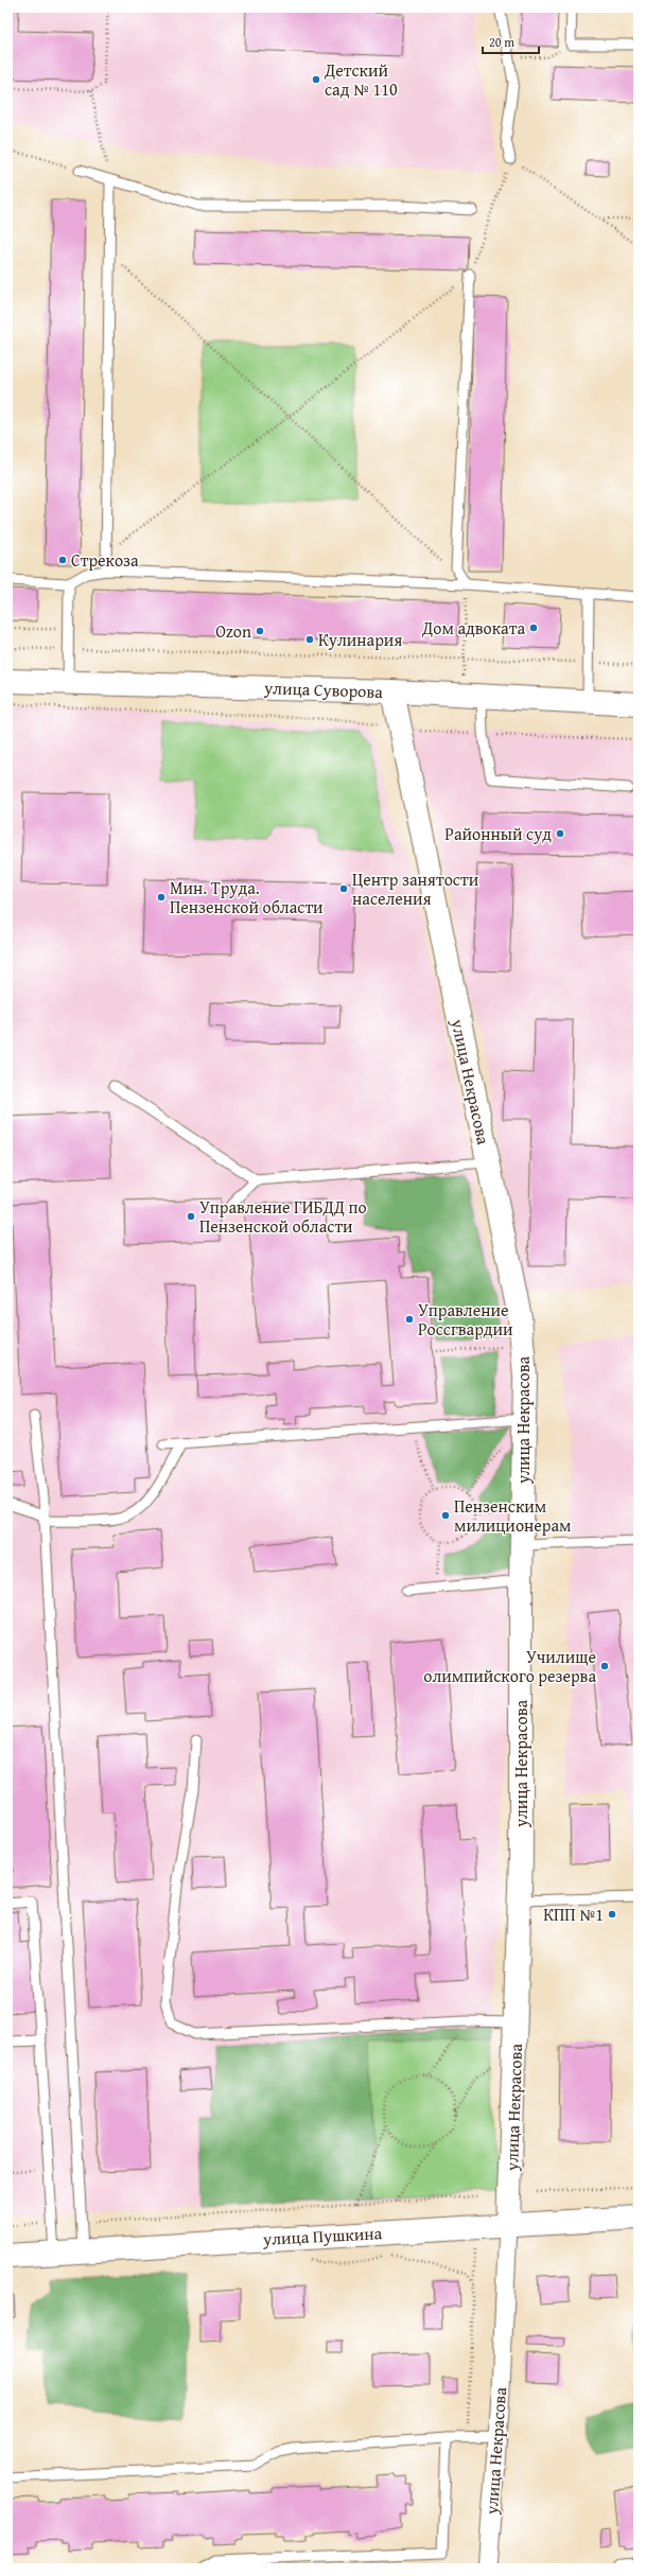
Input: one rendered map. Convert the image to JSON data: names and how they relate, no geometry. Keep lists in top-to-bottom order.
{
  "streets": {
    "main road": ["улица Суворова", "улица Некрасова", "улица Пушкина"]
  },
  "crossings": [
    ["улица Суворова", "улица Некрасова"],
    ["улица Некрасова", "улица Пушкина"]
  ],
  "places": [
    "Детский сад № 110",
    "Стрекоза",
    "Дом адвоката",
    "Ozon",
    "Кулинария",
    "Районный суд",
    "Центр занятости населения",
    "Мин. Труда. Пензенской области",
    "Управление ГИБДД по Пензенской области",
    "Управление Россгвардии",
    "Пензенским милиционерам",
    "Училище олимпийского резерва",
    "КПП №1"
  ],
  "scale_bar": "20 m"
}
